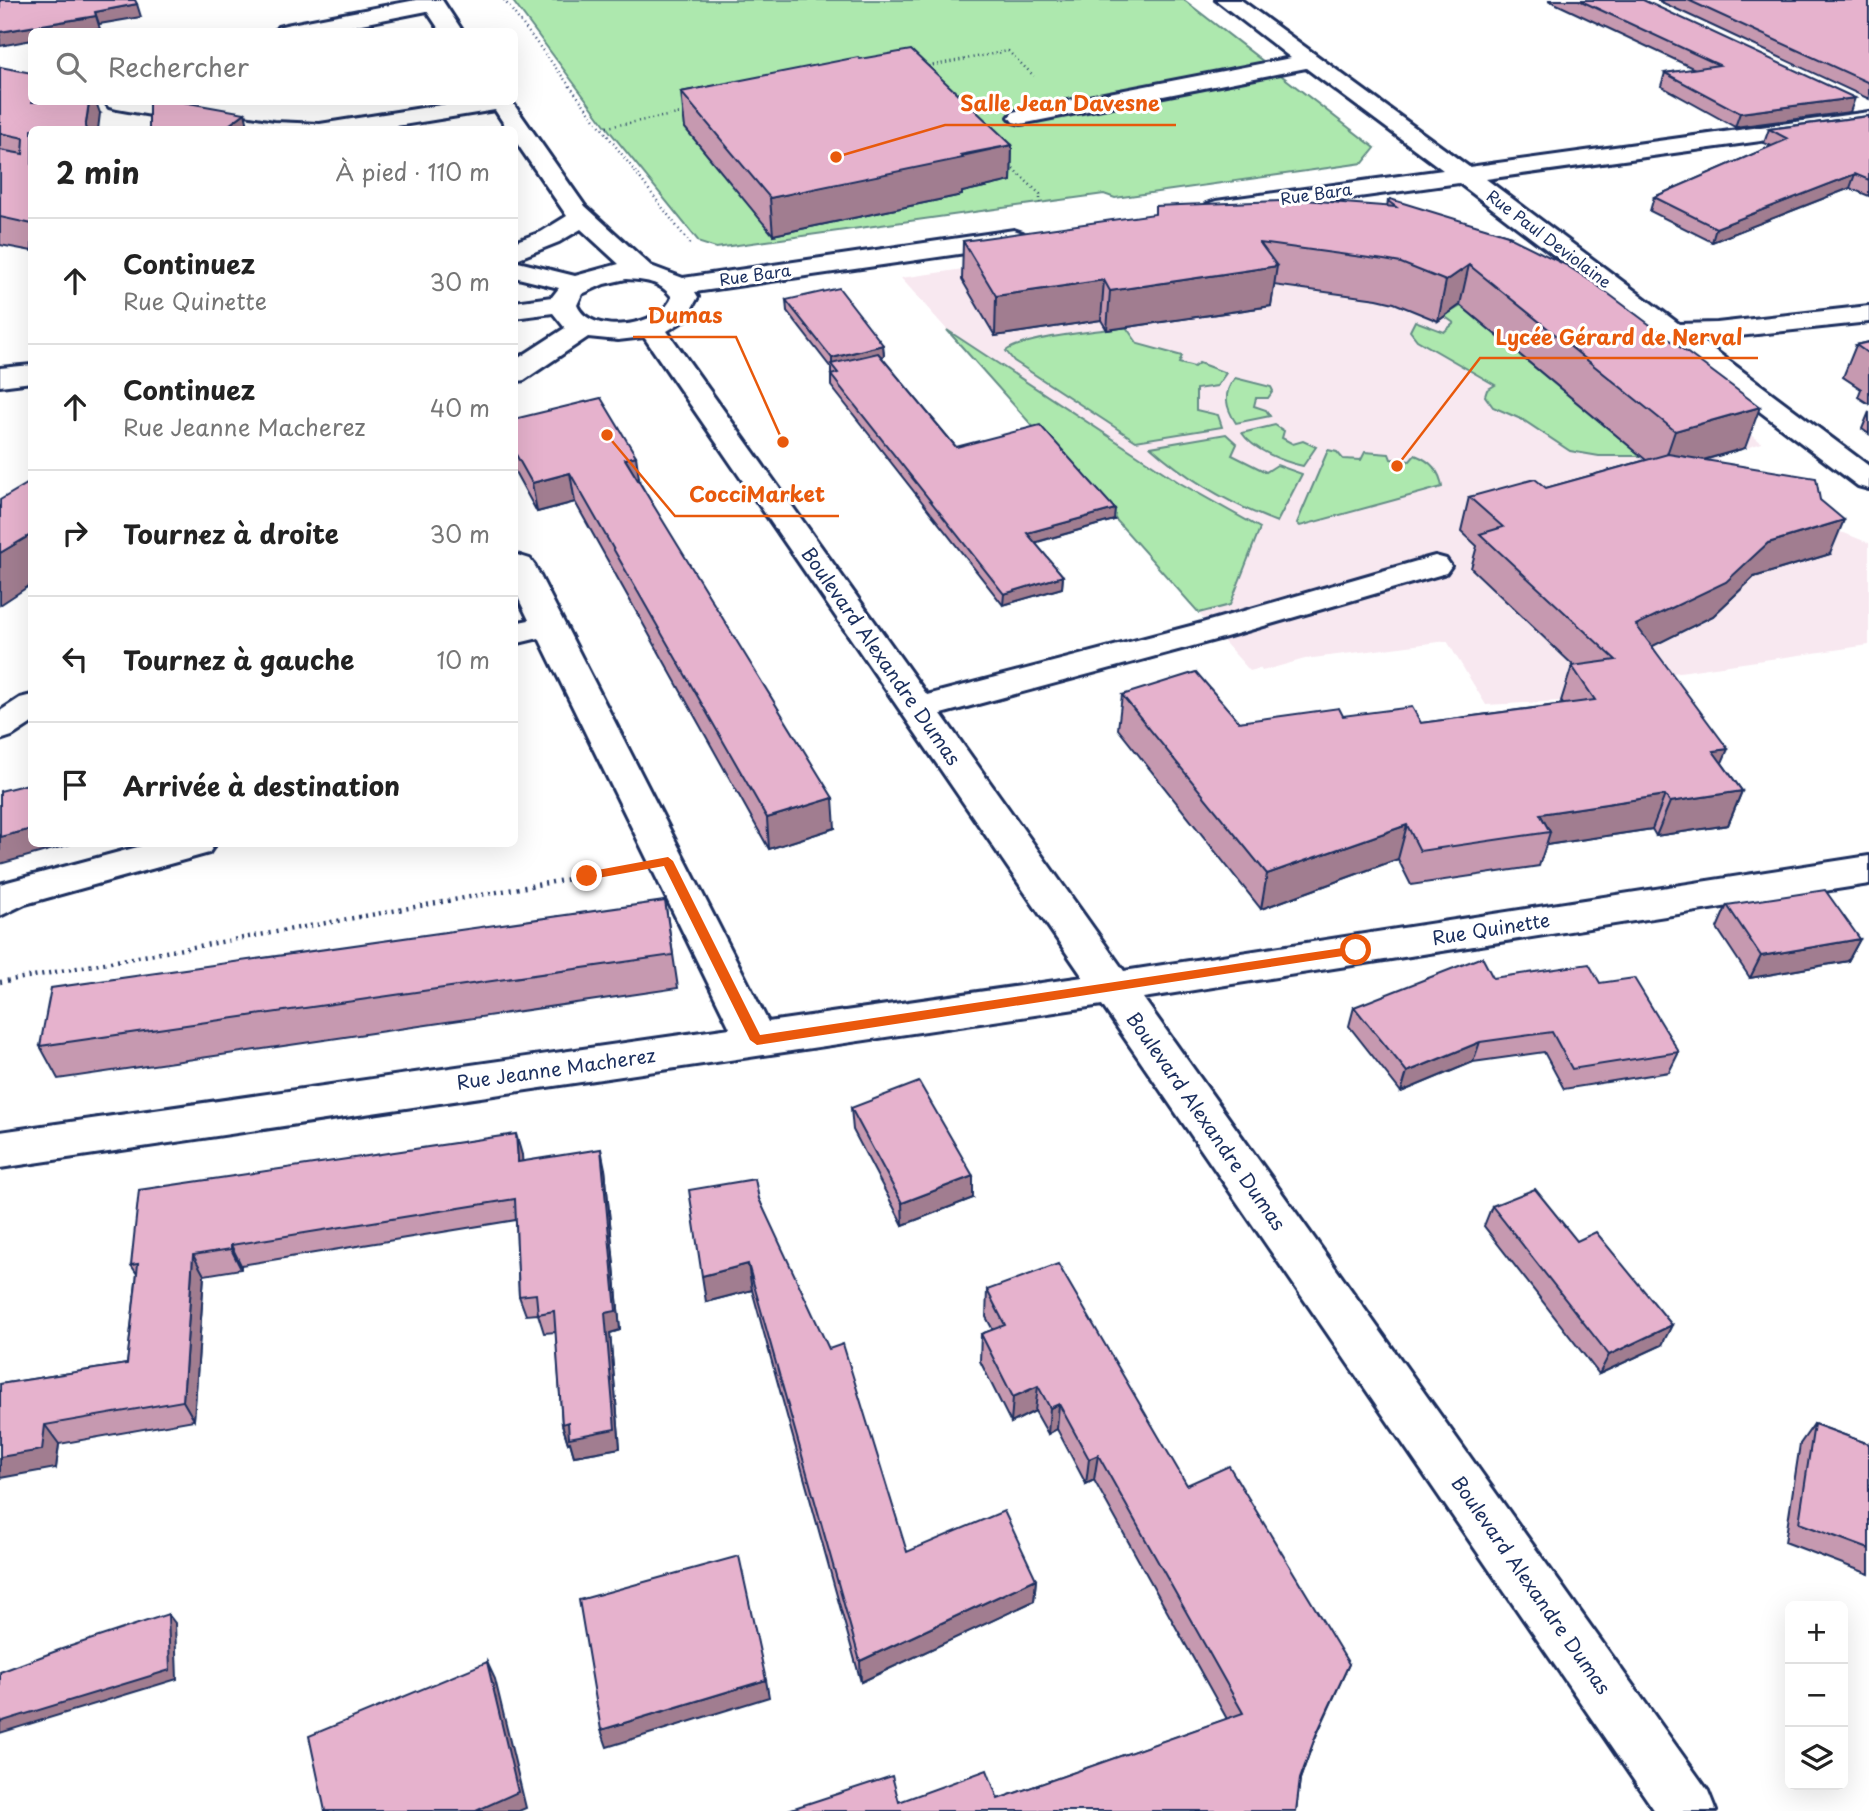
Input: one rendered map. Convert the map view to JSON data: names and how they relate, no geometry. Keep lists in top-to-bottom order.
{
  "streets": {
    "street": [
      "Rue Bara",
      "Rue Paul Deviolaine",
      "Boulevard Alexandre Dumas",
      "Rue Quinette",
      "Rue Jeanne Macherez"
    ]
  },
  "crossings": [
    ["Rue Bara", "Rue Paul Deviolaine"],
    ["Boulevard Alexandre Dumas", "Rue Quinette"],
    ["Boulevard Alexandre Dumas", "Rue Jeanne Macherez"],
    ["Rue Quinette", "Rue Jeanne Macherez"]
  ],
  "places": [
    "Salle Jean Davesne",
    "CocciMarket",
    "Dumas",
    "Lycée Gérard de Nerval"
  ],
  "page": {
    "search": "Rechercher",
    "heading": ["2 min", "À pied · 110 m"],
    "list": [
      ["Continuez", "Rue Quinette", "30 m"],
      ["Continuez", "Rue Jeanne Macherez", "40 m"],
      ["Tournez à droite", "30 m"],
      ["Tournez à gauche", "10 m"],
      "Arrivée à destination"
    ],
    "map_buttons": ["+", "−"]
  }
}
